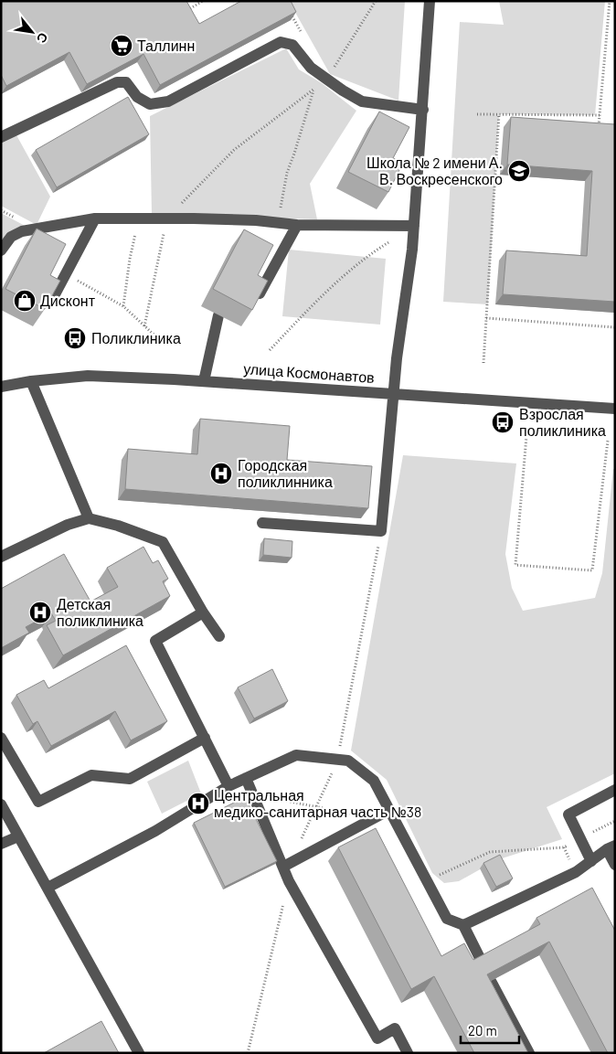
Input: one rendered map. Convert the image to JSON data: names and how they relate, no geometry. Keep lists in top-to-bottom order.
{
  "streets": {
    "street": ["улица Космонавтов"]
  },
  "places": {
    "supermarket": ["Таллинн"],
    "school or university": ["Школа № 2 имени А. В. Воскресенского"],
    "shop": ["Дисконт"],
    "bus stop": ["Поликлиника", "Взрослая поликлиника"],
    "hospital": ["Городская поликлинника", "Детская поликлиника", "Центральная медико-санитарная часть №38"]
  },
  "scale_bar": "20 m",
  "north": "bottom right"
}
